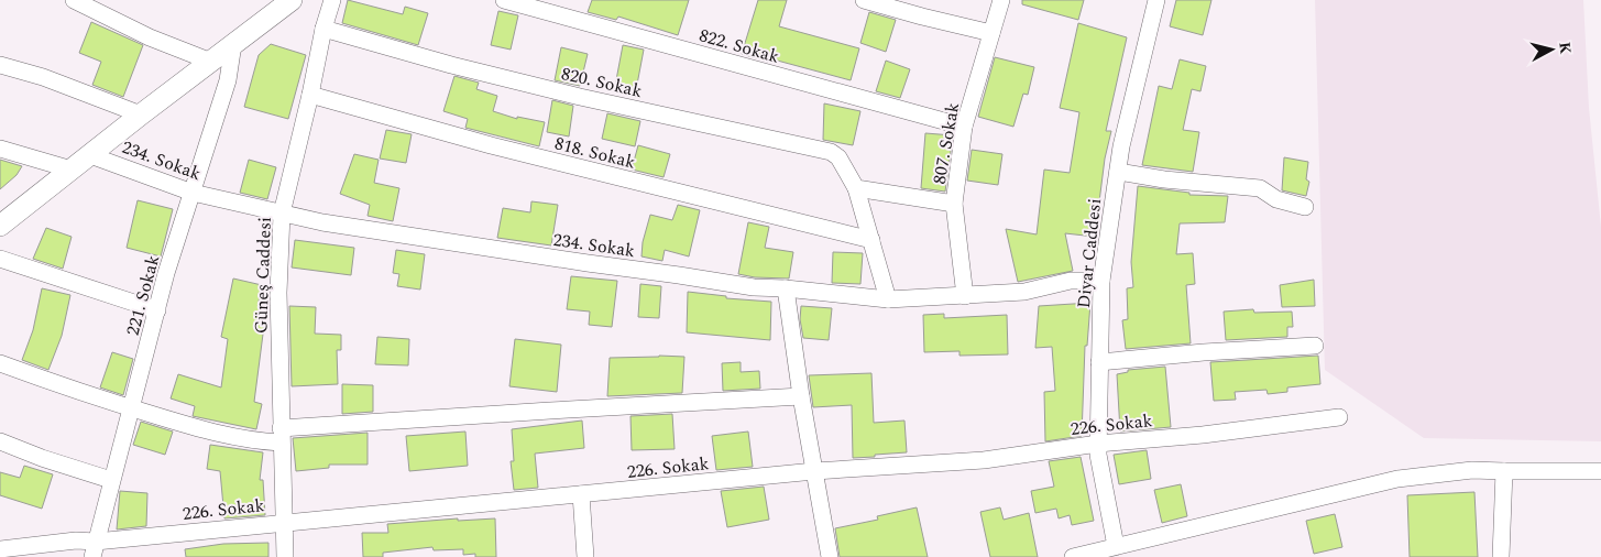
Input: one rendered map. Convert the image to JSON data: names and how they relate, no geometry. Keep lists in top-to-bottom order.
{
  "streets": {
    "street": [
      "822. Sokak",
      "820. Sokak",
      "807. Sokak",
      "818. Sokak",
      "234. Sokak",
      "Diyar Caddesi",
      "Güneş Caddesi",
      "221. Sokak",
      "226. Sokak"
    ]
  },
  "crossings": [
    ["822. Sokak", "807. Sokak"],
    ["820. Sokak", "818. Sokak"],
    ["820. Sokak", "234. Sokak"],
    ["820. Sokak", "Güneş Caddesi"],
    ["807. Sokak", "234. Sokak"],
    ["818. Sokak", "Güneş Caddesi"],
    ["234. Sokak", "Diyar Caddesi"],
    ["234. Sokak", "Güneş Caddesi"],
    ["234. Sokak", "221. Sokak"],
    ["Diyar Caddesi", "226. Sokak"],
    ["Güneş Caddesi", "226. Sokak"],
    ["221. Sokak", "226. Sokak"]
  ],
  "north": "right"
}
